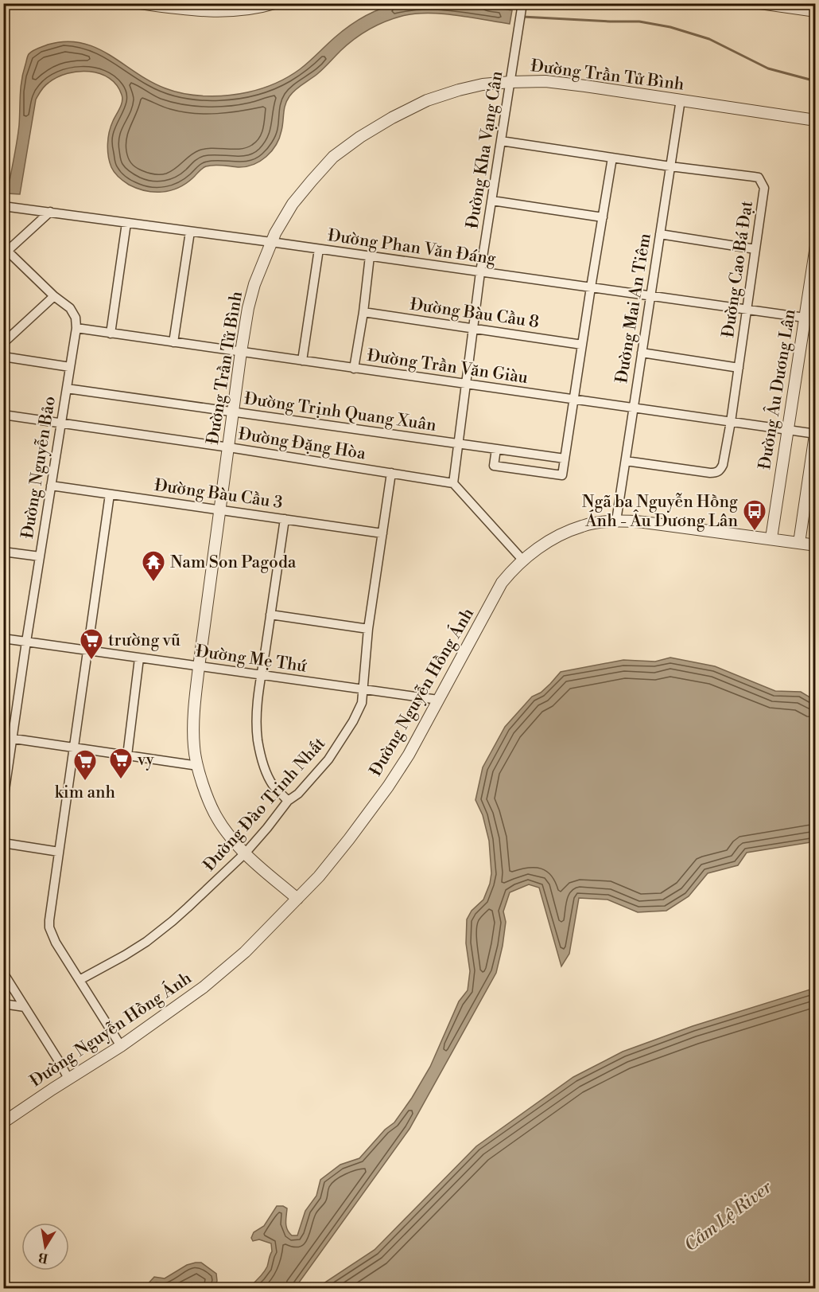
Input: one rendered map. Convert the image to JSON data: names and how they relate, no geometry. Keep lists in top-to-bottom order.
{
  "streets": {
    "street": [
      "Đường Trần Tử Bình",
      "Đường Kha Vạng Cân",
      "Đường Phan Văn Đáng",
      "Đường Cao Bá Đạt",
      "Đường Mai An Tiêm",
      "Đường Bàu Cầu 8",
      "Đường Trần Văn Giàu",
      "Đường Âu Dương Lân",
      "Đường Trịnh Quang Xuân",
      "Đường Đặng Hòa",
      "Đường Nguyễn Bảo",
      "Đường Bàu Cầu 3",
      "Đường Mẹ Thứ",
      "Đường Nguyễn Hồng Ánh",
      "Đường Đào Trinh Nhất"
    ]
  },
  "crossings": [
    ["Đường Trần Tử Bình", "Đường Kha Vạng Cân"],
    ["Đường Trần Tử Bình", "Đường Phan Văn Đáng"],
    ["Đường Trần Tử Bình", "Đường Mai An Tiêm"],
    ["Đường Trần Tử Bình", "Đường Trần Văn Giàu"],
    ["Đường Trần Tử Bình", "Đường Trịnh Quang Xuân"],
    ["Đường Trần Tử Bình", "Đường Đặng Hòa"],
    ["Đường Trần Tử Bình", "Đường Bàu Cầu 3"],
    ["Đường Trần Tử Bình", "Đường Mẹ Thứ"],
    ["Đường Trần Tử Bình", "Đường Nguyễn Hồng Ánh"],
    ["Đường Trần Tử Bình", "Đường Đào Trinh Nhất"],
    ["Đường Kha Vạng Cân", "Đường Phan Văn Đáng"],
    ["Đường Kha Vạng Cân", "Đường Cao Bá Đạt"],
    ["Đường Kha Vạng Cân", "Đường Bàu Cầu 8"],
    ["Đường Kha Vạng Cân", "Đường Trần Văn Giàu"],
    ["Đường Kha Vạng Cân", "Đường Trịnh Quang Xuân"],
    ["Đường Kha Vạng Cân", "Đường Đặng Hòa"],
    ["Đường Phan Văn Đáng", "Đường Cao Bá Đạt"],
    ["Đường Phan Văn Đáng", "Đường Mai An Tiêm"],
    ["Đường Phan Văn Đáng", "Đường Âu Dương Lân"],
    ["Đường Cao Bá Đạt", "Đường Mai An Tiêm"],
    ["Đường Cao Bá Đạt", "Đường Trần Văn Giàu"],
    ["Đường Mai An Tiêm", "Đường Trần Văn Giàu"],
    ["Đường Mai An Tiêm", "Đường Nguyễn Hồng Ánh"],
    ["Đường Trần Văn Giàu", "Đường Âu Dương Lân"],
    ["Đường Trần Văn Giàu", "Đường Nguyễn Bảo"],
    ["Đường Âu Dương Lân", "Đường Nguyễn Hồng Ánh"],
    ["Đường Trịnh Quang Xuân", "Đường Nguyễn Bảo"],
    ["Đường Đặng Hòa", "Đường Nguyễn Bảo"],
    ["Đường Đặng Hòa", "Đường Đào Trinh Nhất"],
    ["Đường Nguyễn Bảo", "Đường Bàu Cầu 3"],
    ["Đường Nguyễn Bảo", "Đường Mẹ Thứ"],
    ["Đường Bàu Cầu 3", "Đường Đào Trinh Nhất"],
    ["Đường Mẹ Thứ", "Đường Nguyễn Hồng Ánh"],
    ["Đường Mẹ Thứ", "Đường Đào Trinh Nhất"]
  ],
  "water": ["Cẩm Lệ River"],
  "places": {
    "bus stop": ["Ngã ba Nguyễn Hồng Ánh - Âu Dương Lân"],
    "temple": ["Nam Son Pagoda"],
    "supermarket": ["trường vũ", "vy", "kim anh"]
  },
  "north": "bottom"
}
